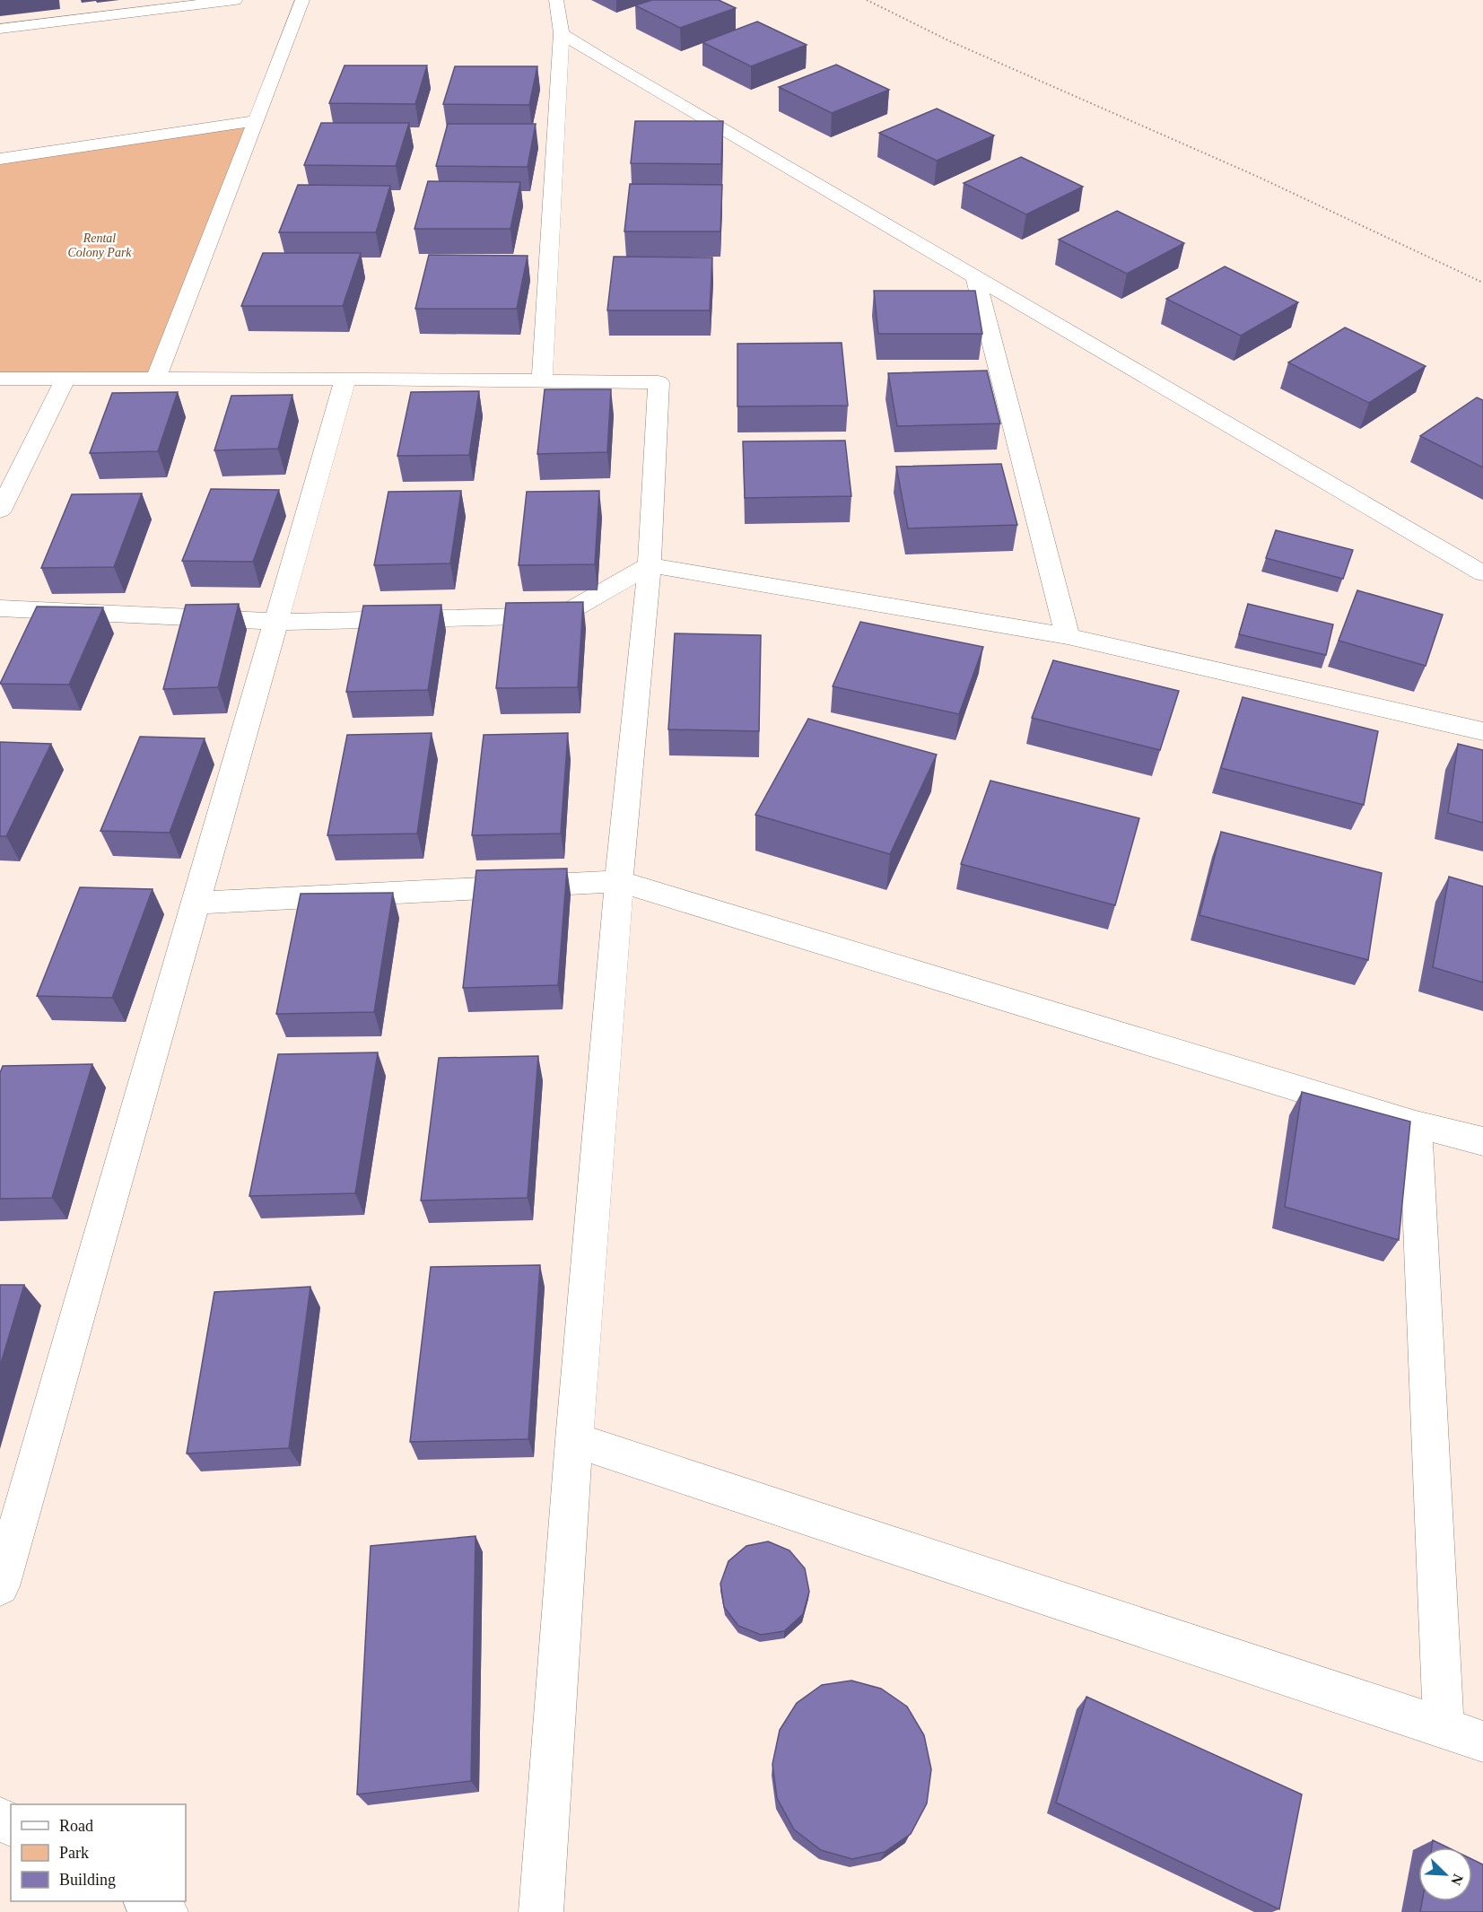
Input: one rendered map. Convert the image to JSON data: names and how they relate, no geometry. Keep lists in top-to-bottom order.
{
  "parks": ["Rental Colony Park"],
  "legend": ["Road", "Park", "Building"],
  "north": "bottom right"
}
